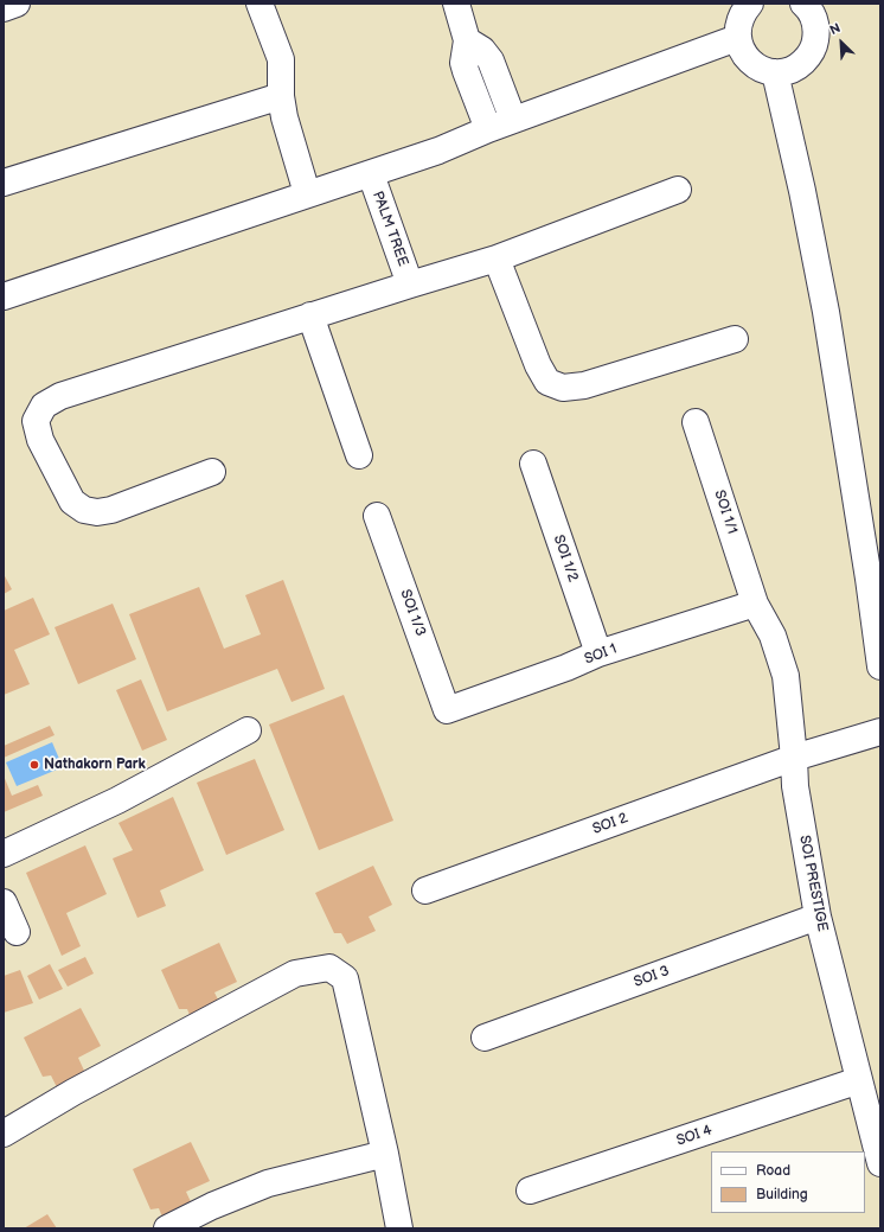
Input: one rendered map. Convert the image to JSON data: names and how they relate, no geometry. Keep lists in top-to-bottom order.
{
  "streets": {
    "street": [
      "PALM TREE",
      "SOI 1/1",
      "SOI 1/2",
      "SOI 1/3",
      "SOI 1",
      "SOI 2",
      "SOI PRESTIGE",
      "SOI 3",
      "SOI 4"
    ]
  },
  "crossings": [
    ["SOI 1/1", "SOI 1"],
    ["SOI 1/1", "SOI PRESTIGE"],
    ["SOI 1/2", "SOI 1"],
    ["SOI 1/3", "SOI 1"],
    ["SOI 1", "SOI PRESTIGE"],
    ["SOI 2", "SOI PRESTIGE"],
    ["SOI PRESTIGE", "SOI 3"],
    ["SOI PRESTIGE", "SOI 4"]
  ],
  "places": ["Nathakorn Park"],
  "legend": ["Road", "Building"],
  "north": "top left"
}
